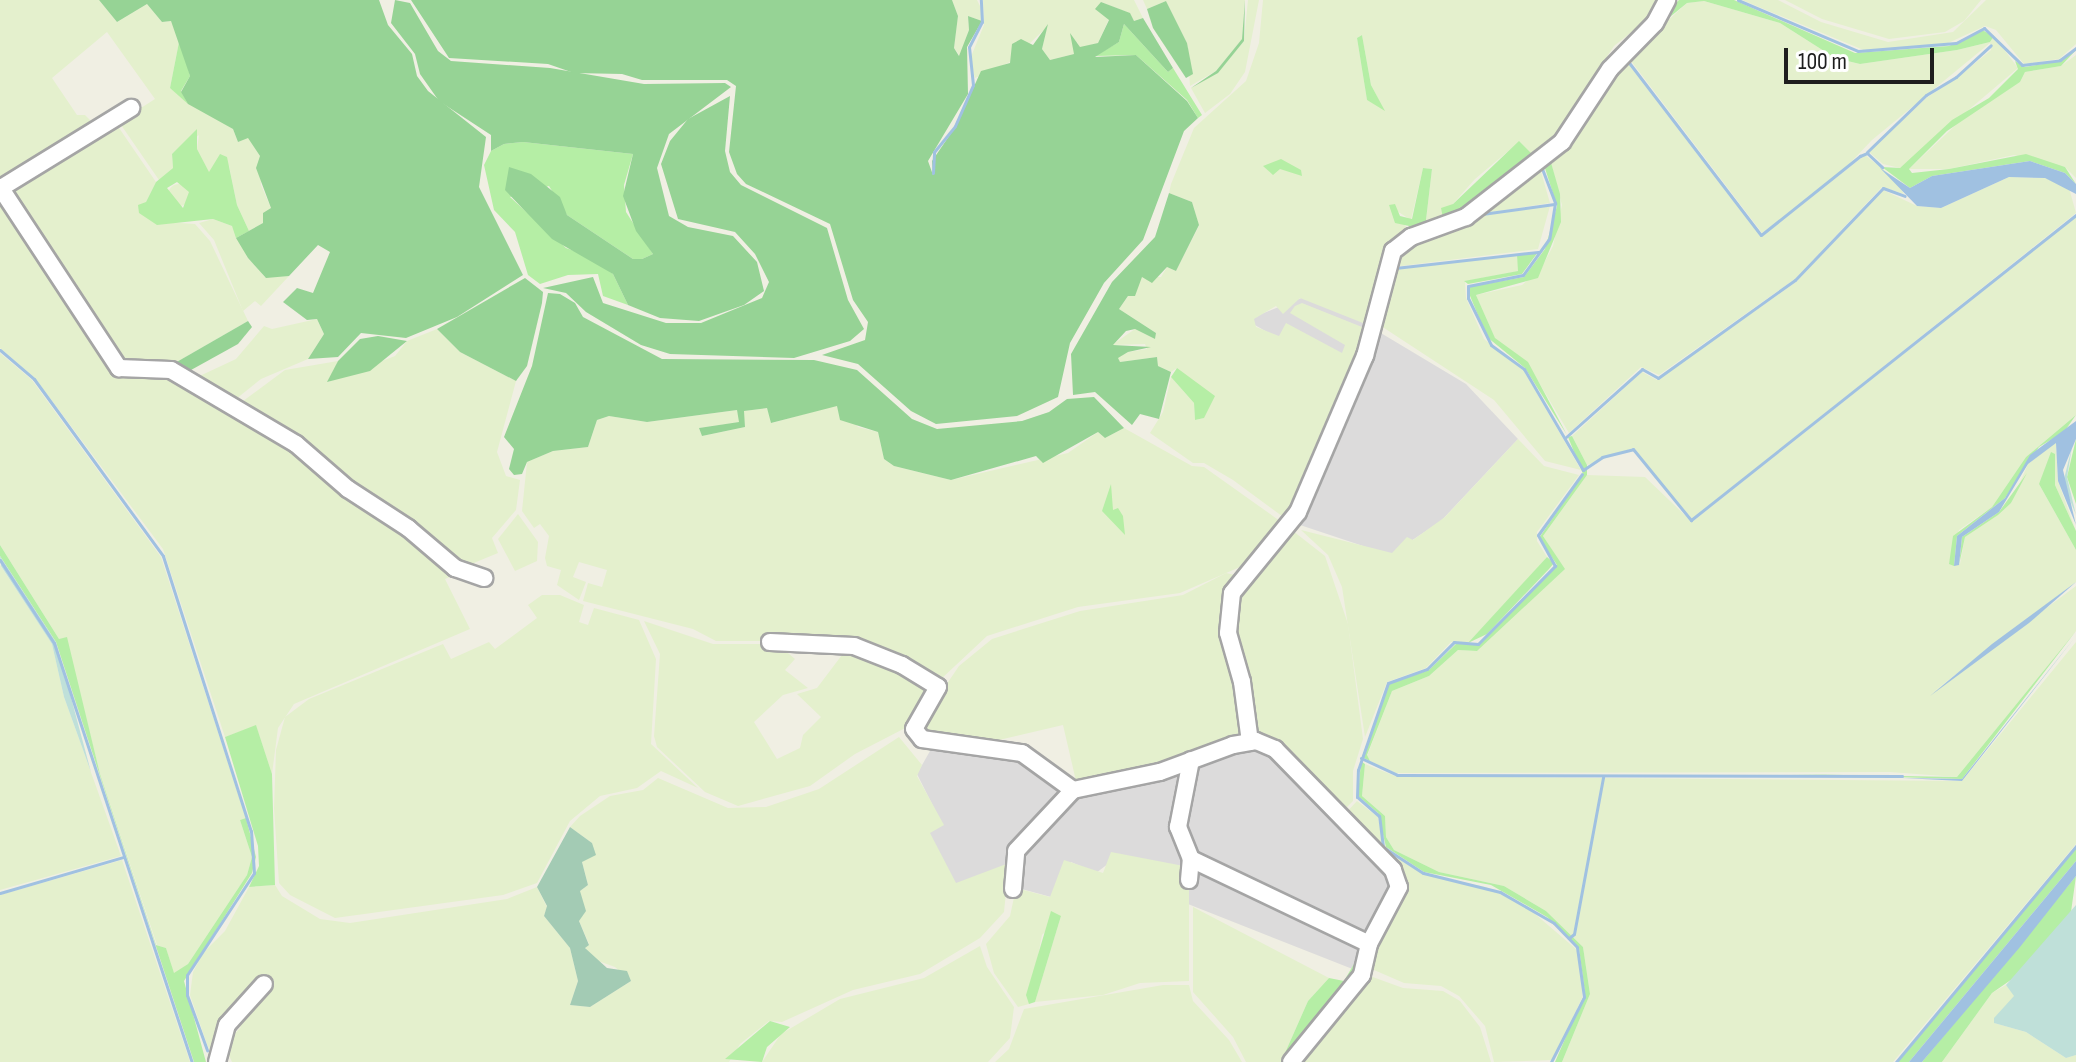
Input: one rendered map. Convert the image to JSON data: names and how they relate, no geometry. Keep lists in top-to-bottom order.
{
  "scale_bar": "100 m"
}
